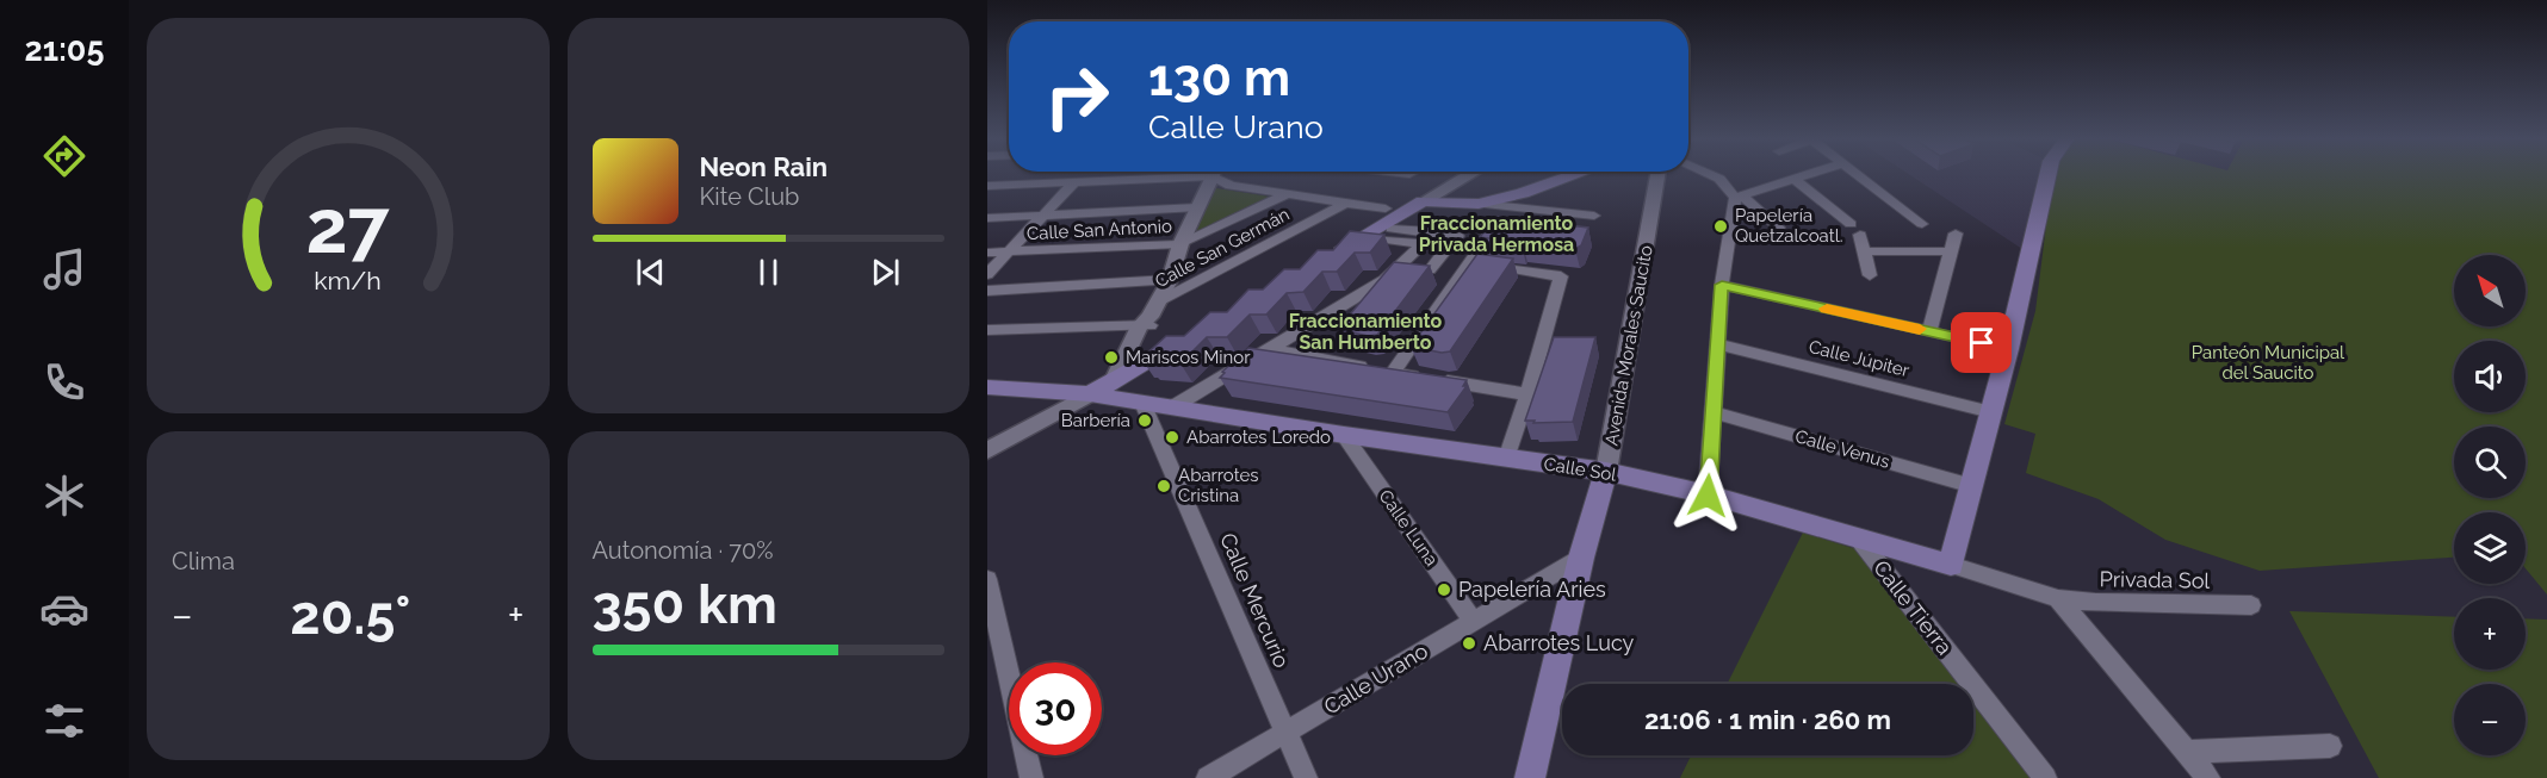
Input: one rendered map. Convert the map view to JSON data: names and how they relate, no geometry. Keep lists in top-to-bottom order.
{
  "streets": {
    "main road": ["Avenida Morales Saucito", "Calle Sol"],
    "street": [
      "Calle San Antonio",
      "Calle San Germán",
      "Calle Júpiter",
      "Calle Venus",
      "Calle Luna",
      "Privada Sol",
      "Calle Mercurio",
      "Calle Tierra",
      "Calle Urano"
    ]
  },
  "crossings": [
    ["Avenida Morales Saucito", "Calle Sol"],
    ["Avenida Morales Saucito", "Calle Urano"],
    ["Calle Sol", "Calle Luna"],
    ["Calle Sol", "Privada Sol"],
    ["Calle Sol", "Calle Mercurio"],
    ["Calle Sol", "Calle Tierra"],
    ["Calle Luna", "Calle Urano"],
    ["Calle Mercurio", "Calle Urano"]
  ],
  "districts": ["Fraccionamiento Privada Hermosa", "Fraccionamiento San Humberto"],
  "parks": ["Panteón Municipal del Saucito"],
  "places": [
    "Papelería Quetzalcoatl.",
    "Mariscos Minor",
    "Barbería",
    "Abarrotes Loredo",
    "Abarrotes Cristina",
    "Papelería Aries",
    "Abarrotes Lucy"
  ],
  "north": "top left",
  "page": {
    "tabs": "21:05",
    "turn": ["130 m", "Calle Urano"],
    "song": ["Neon Rain", "Kite Club"],
    "map_buttons": ["+", "−"],
    "tile": [
      "Clima",
      ["Autonomía · 70%", "350 km"]
    ],
    "heat": ["−", "20.5°", "+"],
    "limit": "30",
    "trip": "21:06 · 1 min · 260 m",
    "gauge": ["27", "km/h"]
  }
}
